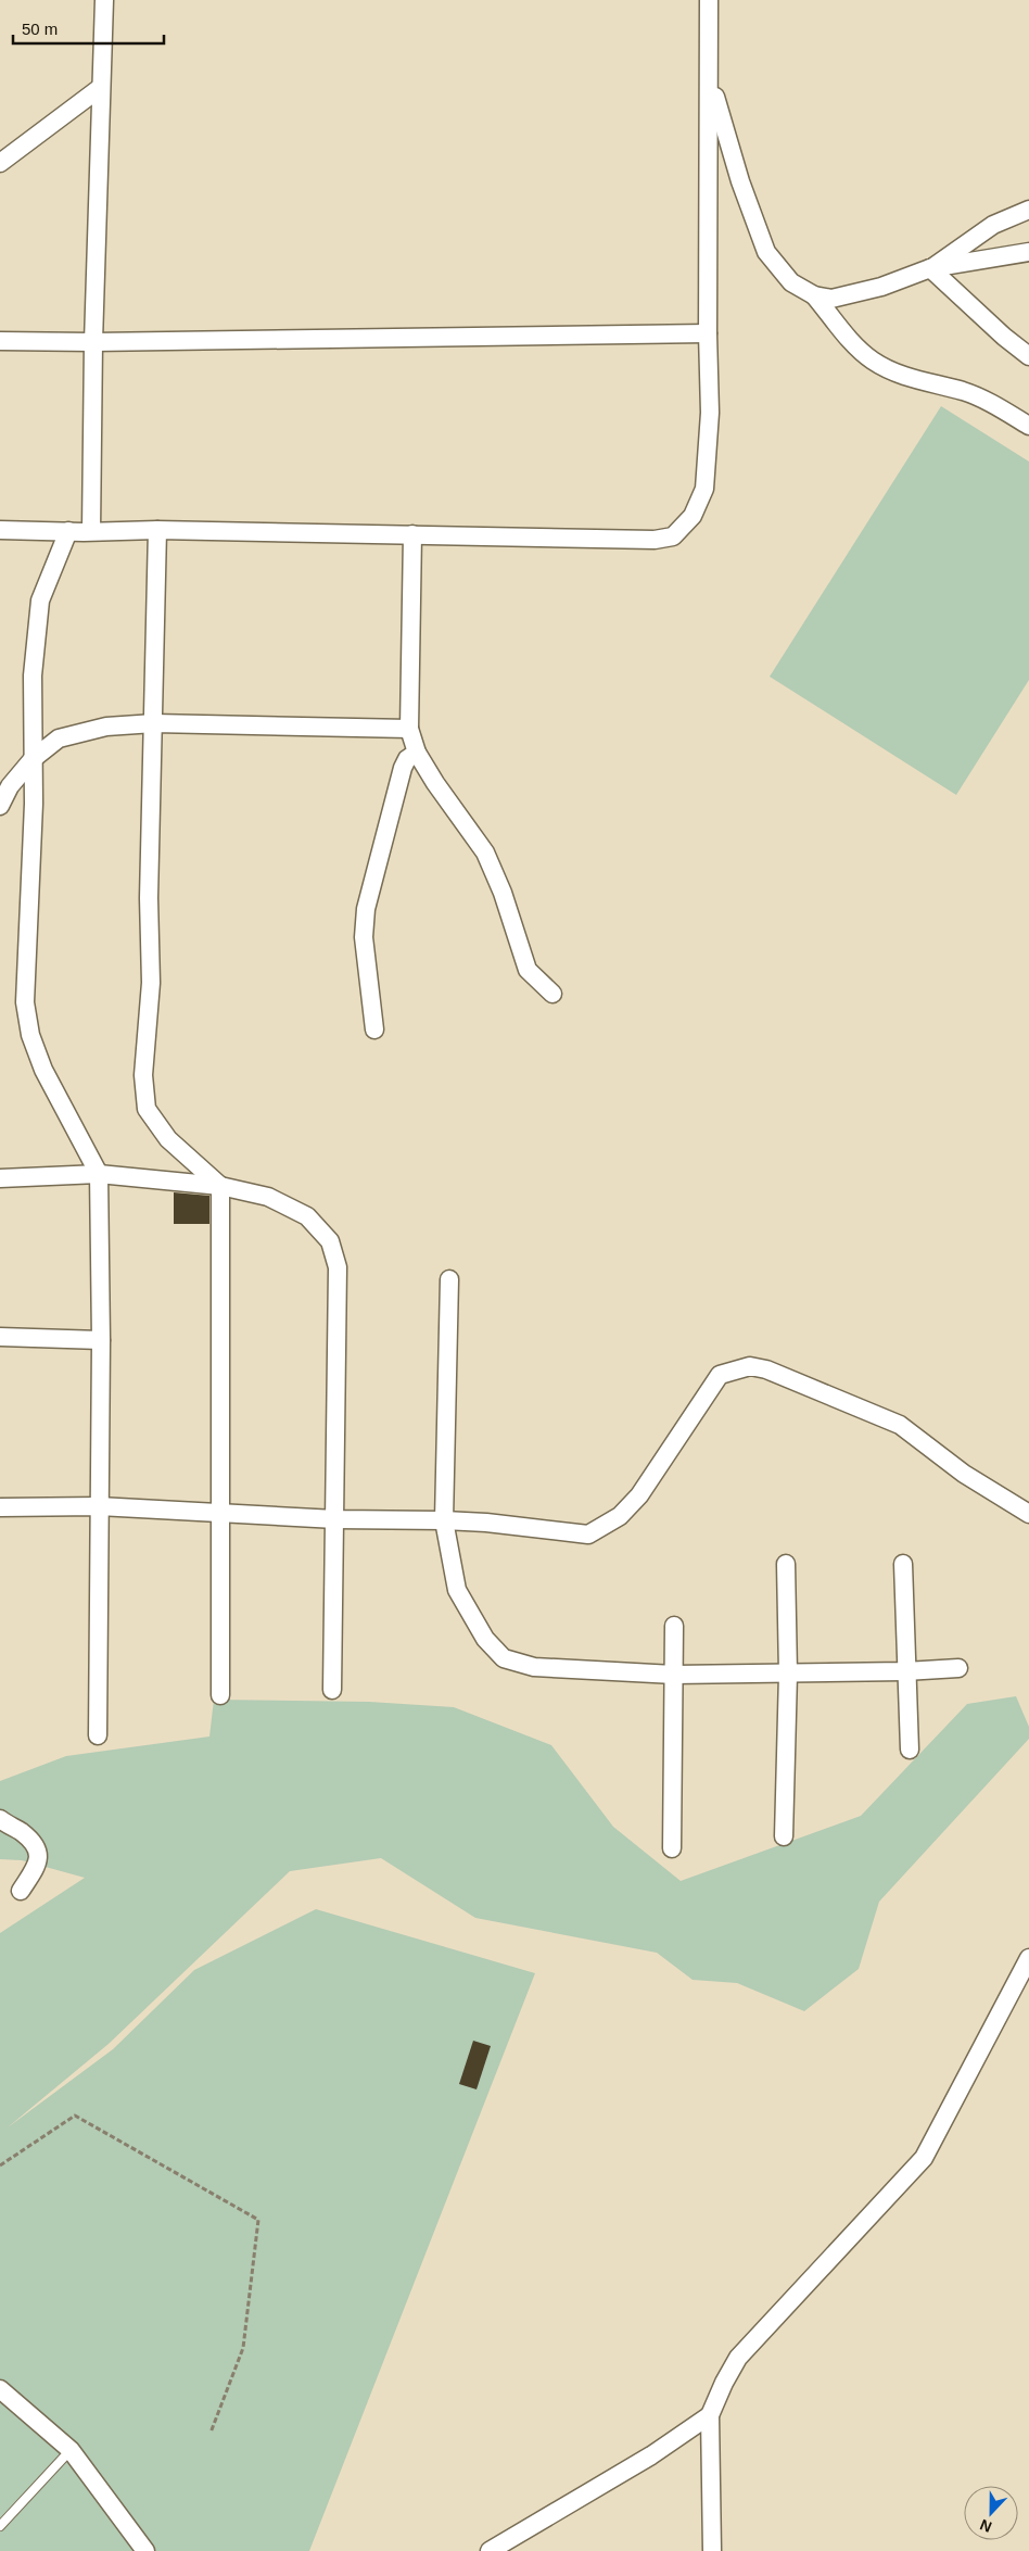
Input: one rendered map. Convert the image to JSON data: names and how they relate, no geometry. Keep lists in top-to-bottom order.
{
  "scale_bar": "50 m",
  "north": "bottom"
}
